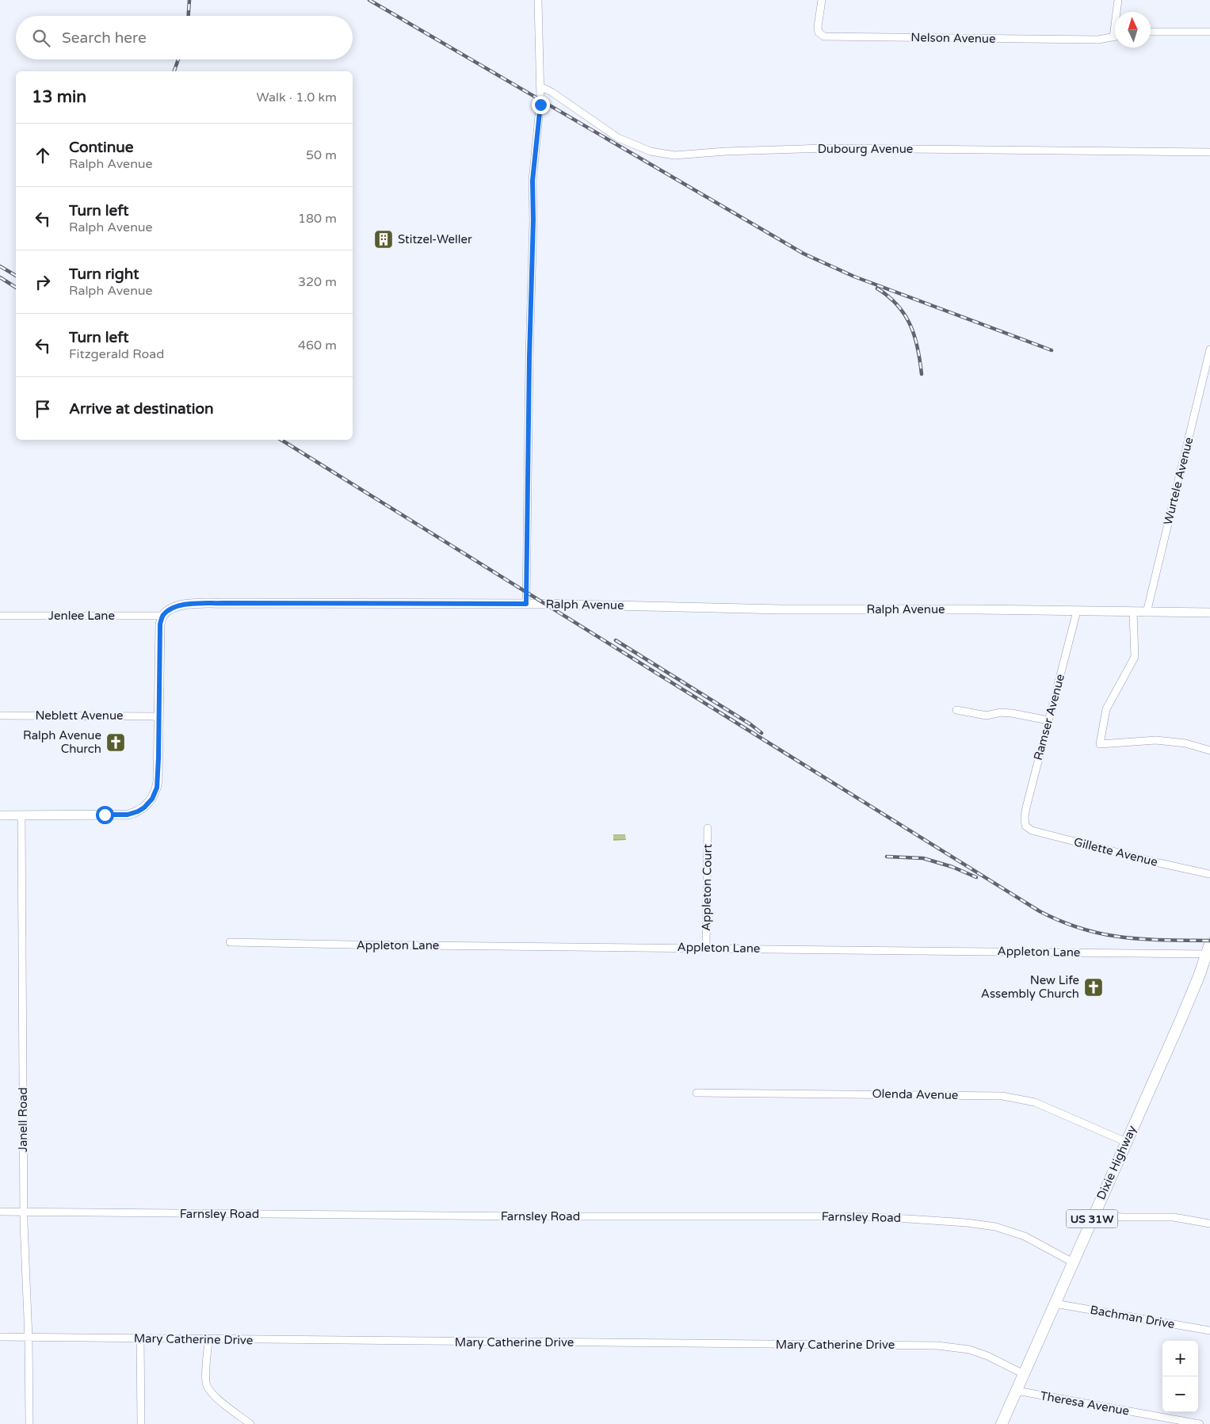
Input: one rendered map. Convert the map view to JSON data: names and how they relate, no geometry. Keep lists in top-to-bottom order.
{
  "streets": {
    "main road": ["Dixie Highway", "US 31W"],
    "street": [
      "Nelson Avenue",
      "Dubourg Avenue",
      "Wurtele Avenue",
      "Ralph Avenue",
      "Jenlee Lane",
      "Neblett Avenue",
      "Ramser Avenue",
      "Gillette Avenue",
      "Appleton Court",
      "Appleton Lane",
      "Olenda Avenue",
      "Janell Road",
      "Farnsley Road",
      "Bachman Drive",
      "Mary Catherine Drive",
      "Theresa Avenue"
    ]
  },
  "crossings": [
    ["Wurtele Avenue", "Ralph Avenue"],
    ["Ralph Avenue", "Jenlee Lane"],
    ["Ralph Avenue", "Ramser Avenue"],
    ["Ramser Avenue", "Gillette Avenue"],
    ["Appleton Court", "Appleton Lane"],
    ["Appleton Lane", "Dixie Highway"],
    ["Olenda Avenue", "Dixie Highway"],
    ["Janell Road", "Farnsley Road"],
    ["Janell Road", "Mary Catherine Drive"],
    ["Dixie Highway", "Farnsley Road"],
    ["Dixie Highway", "Bachman Drive"],
    ["Dixie Highway", "Mary Catherine Drive"],
    ["Dixie Highway", "Theresa Avenue"]
  ],
  "places": {
    "building": ["Stitzel-Weller"],
    "church": ["Ralph Avenue Church", "New Life Assembly Church"]
  },
  "north": "top",
  "page": {
    "search": "Search here",
    "heading": ["13 min", "Walk · 1.0 km"],
    "list": [
      ["Continue", "Ralph Avenue", "50 m"],
      ["Turn left", "Ralph Avenue", "180 m"],
      ["Turn right", "Ralph Avenue", "320 m"],
      ["Turn left", "Fitzgerald Road", "460 m"],
      "Arrive at destination"
    ],
    "map_buttons": ["+", "−"]
  }
}
